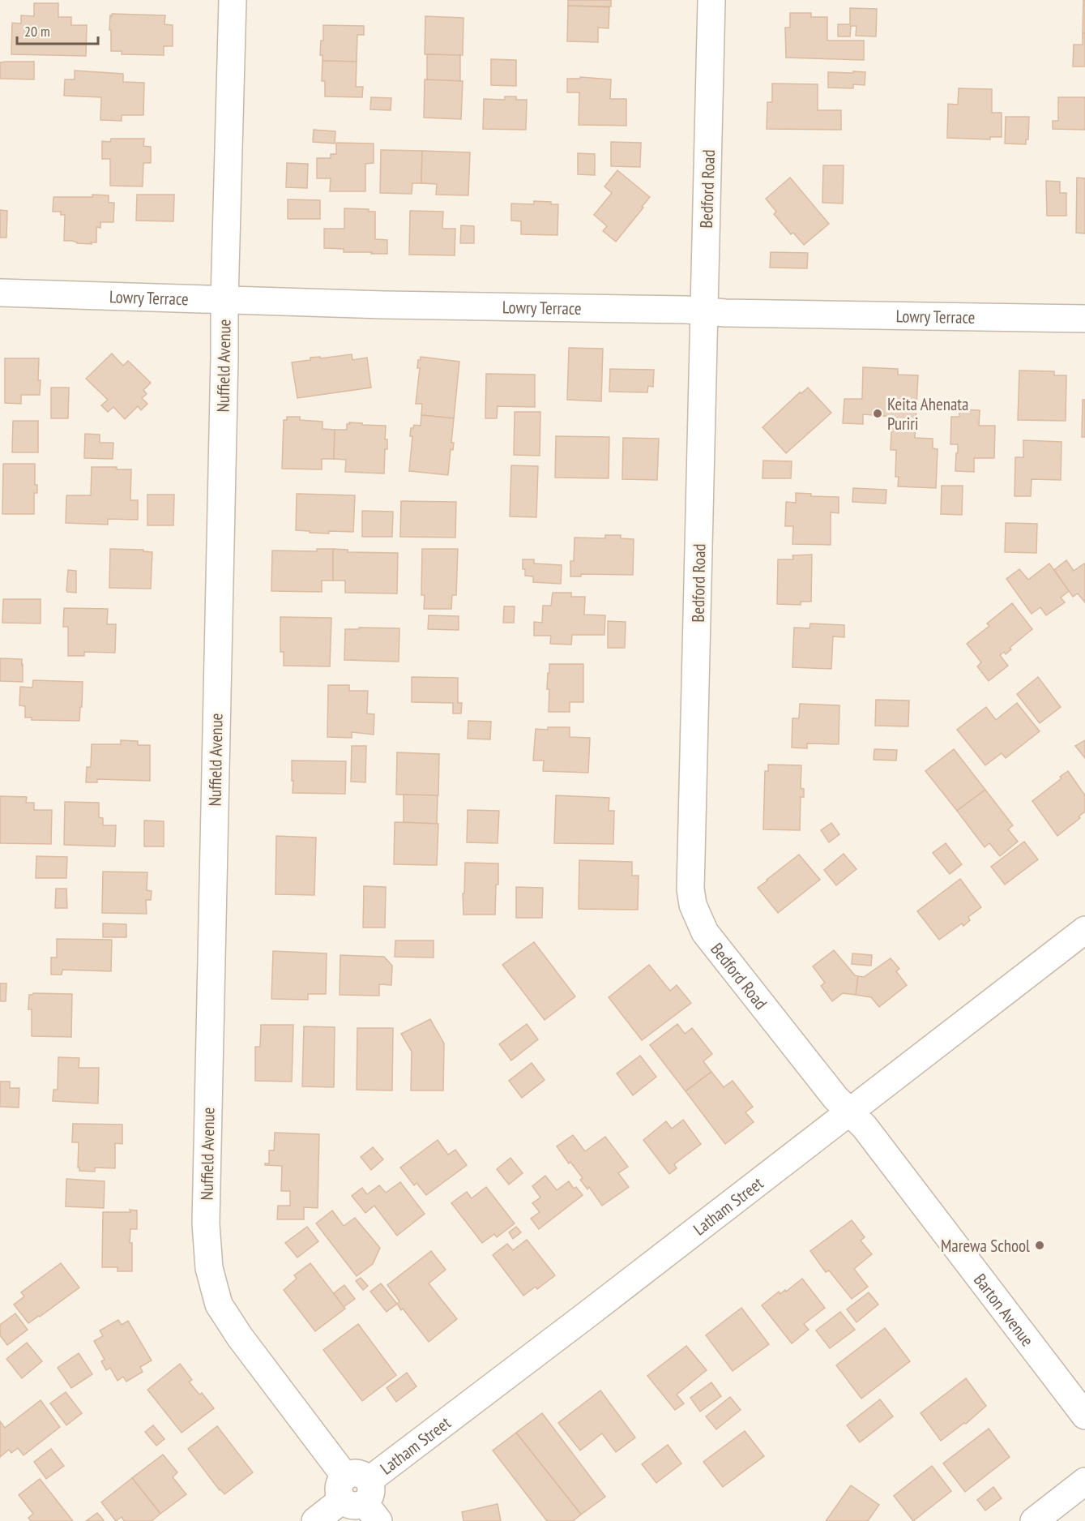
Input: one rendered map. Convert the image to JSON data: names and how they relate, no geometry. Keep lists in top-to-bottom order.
{
  "streets": {
    "street": [
      "Bedford Road",
      "Lowry Terrace",
      "Nuffield Avenue",
      "Latham Street",
      "Barton Avenue"
    ]
  },
  "crossings": [
    ["Bedford Road", "Lowry Terrace"],
    ["Bedford Road", "Latham Street"],
    ["Bedford Road", "Barton Avenue"],
    ["Lowry Terrace", "Nuffield Avenue"],
    ["Nuffield Avenue", "Latham Street"],
    ["Latham Street", "Barton Avenue"]
  ],
  "places": ["Keita Ahenata Puriri", "Marewa School"],
  "scale_bar": "20 m"
}
